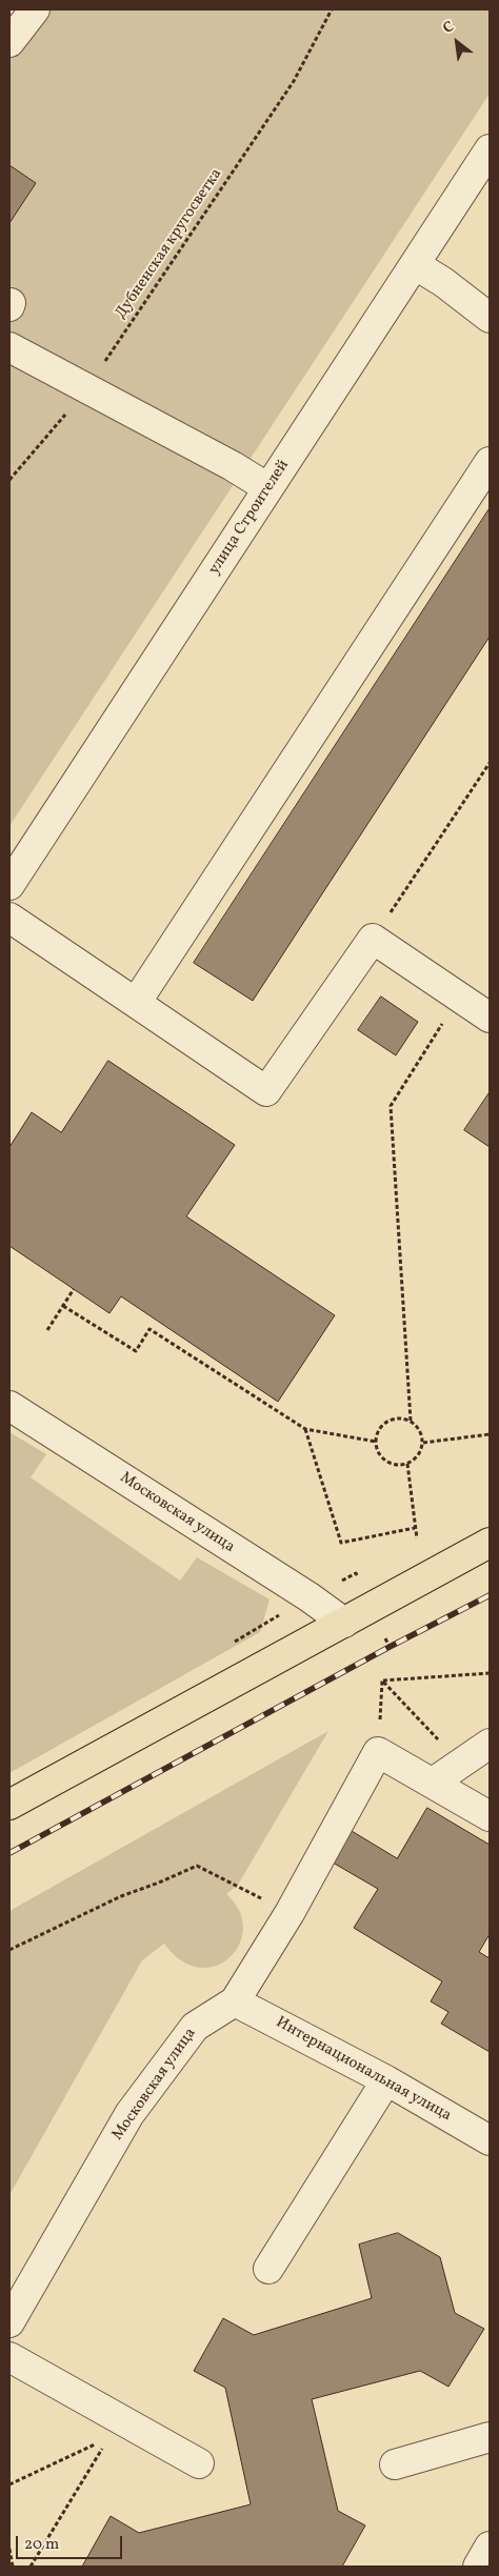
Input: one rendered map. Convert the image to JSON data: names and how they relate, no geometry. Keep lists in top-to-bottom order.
{
  "streets": {
    "street": ["улица Строителей", "Московская улица", "Интернациональная улица"],
    "path": ["Дубненская кругосветка"]
  },
  "crossings": [
    ["Московская улица", "Интернациональная улица"]
  ],
  "scale_bar": "20 m",
  "north": "top left"
}
